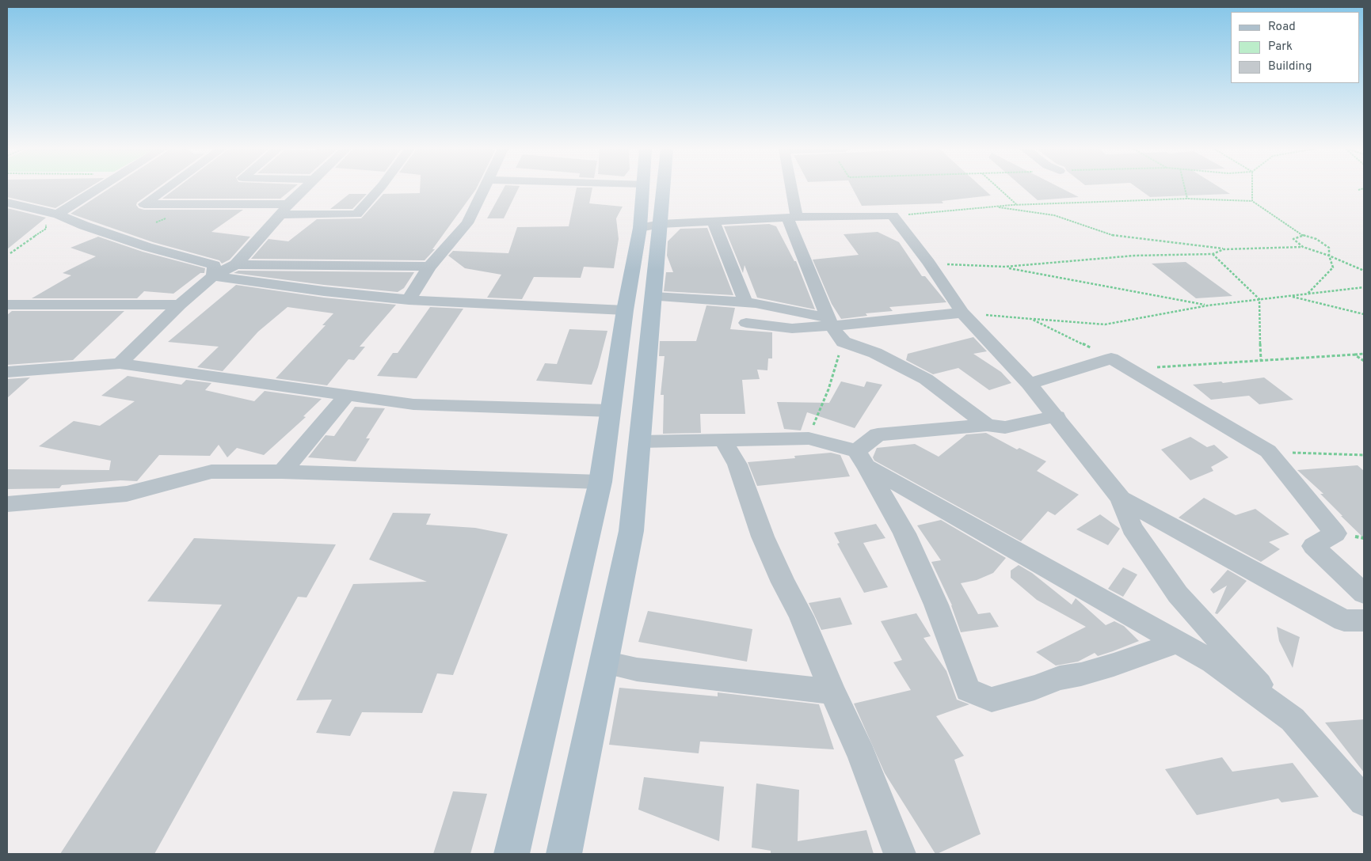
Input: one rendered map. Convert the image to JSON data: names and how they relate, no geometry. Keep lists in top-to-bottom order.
{
  "legend": ["Road", "Park", "Building"]
}
